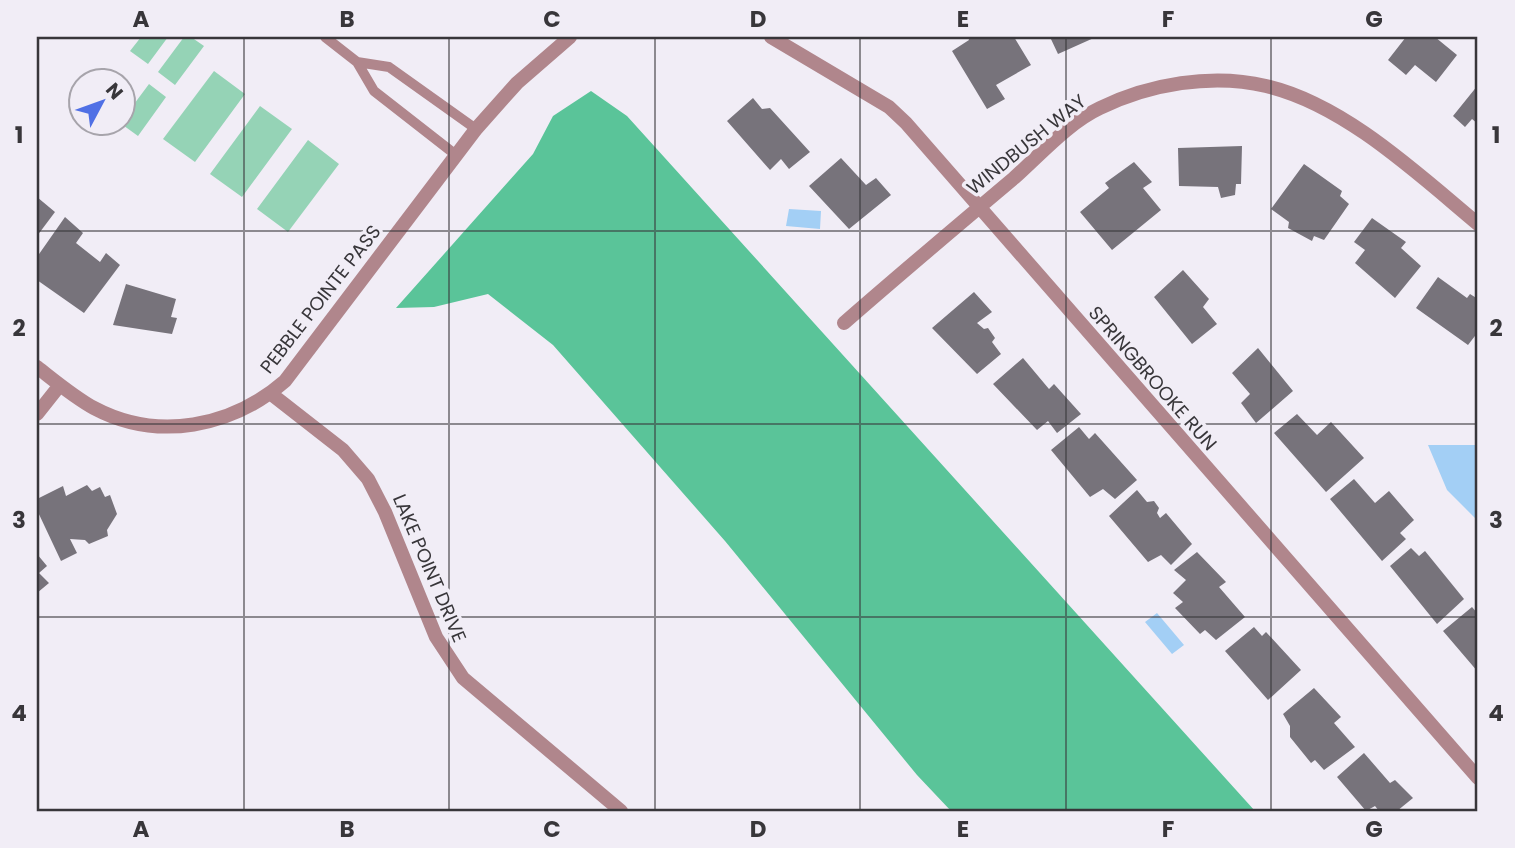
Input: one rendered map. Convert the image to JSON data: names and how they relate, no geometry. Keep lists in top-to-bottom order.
{
  "streets": {
    "street": [
      "WINDBUSH WAY",
      "PEBBLE POINTE PASS",
      "SPRINGBROOKE RUN",
      "LAKE POINT DRIVE"
    ]
  },
  "crossings": [
    ["WINDBUSH WAY", "SPRINGBROOKE RUN"],
    ["PEBBLE POINTE PASS", "LAKE POINT DRIVE"]
  ],
  "north": "top right",
  "grid": {
    "columns": [
      "A",
      "B",
      "C",
      "D",
      "E",
      "F",
      "G"
    ],
    "rows": [
      "1",
      "2",
      "3",
      "4"
    ]
  }
}
